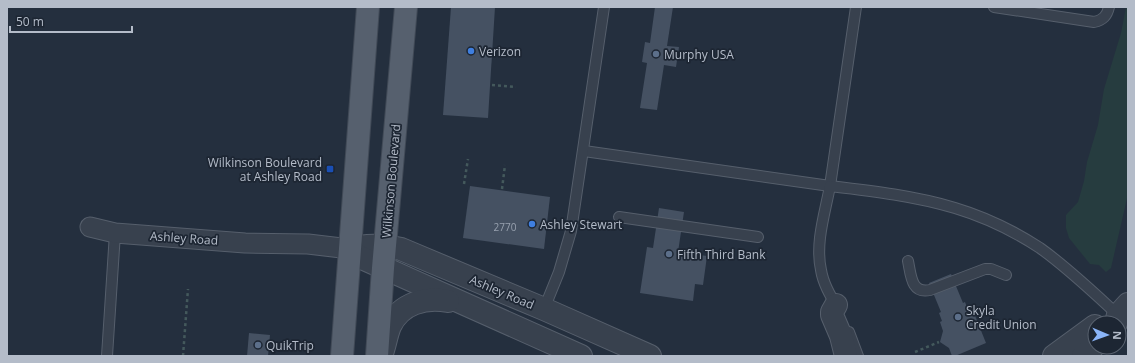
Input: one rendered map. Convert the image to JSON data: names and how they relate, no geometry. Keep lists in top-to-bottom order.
{
  "streets": {
    "main road": ["Wilkinson Boulevard"],
    "street": ["Ashley Road"]
  },
  "crossings": [
    ["Wilkinson Boulevard", "Ashley Road"]
  ],
  "places": {
    "other": [
      "Verizon",
      "Murphy USA",
      "Ashley Stewart",
      "Fifth Third Bank",
      "Skyla Credit Union",
      "QuikTrip"
    ],
    "transit": ["Wilkinson Boulevard at Ashley Road"]
  },
  "house_numbers": ["2770"],
  "scale_bar": "50 m",
  "north": "right"
}
